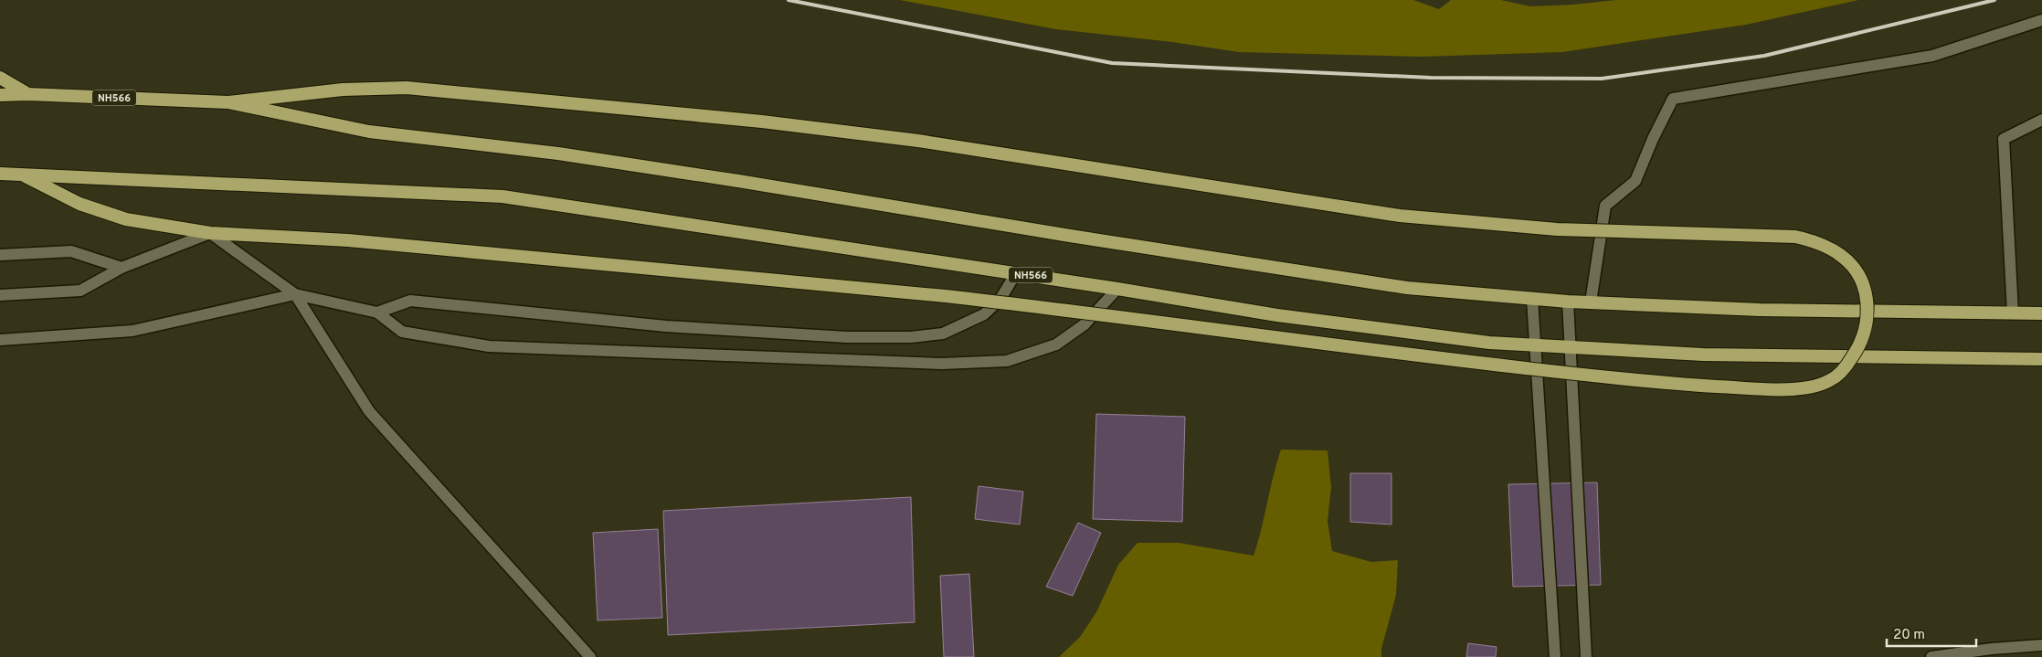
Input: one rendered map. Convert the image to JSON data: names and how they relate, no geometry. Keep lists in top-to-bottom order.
{
  "streets": {
    "highway": ["NH566"]
  },
  "scale_bar": "20 m"
}
